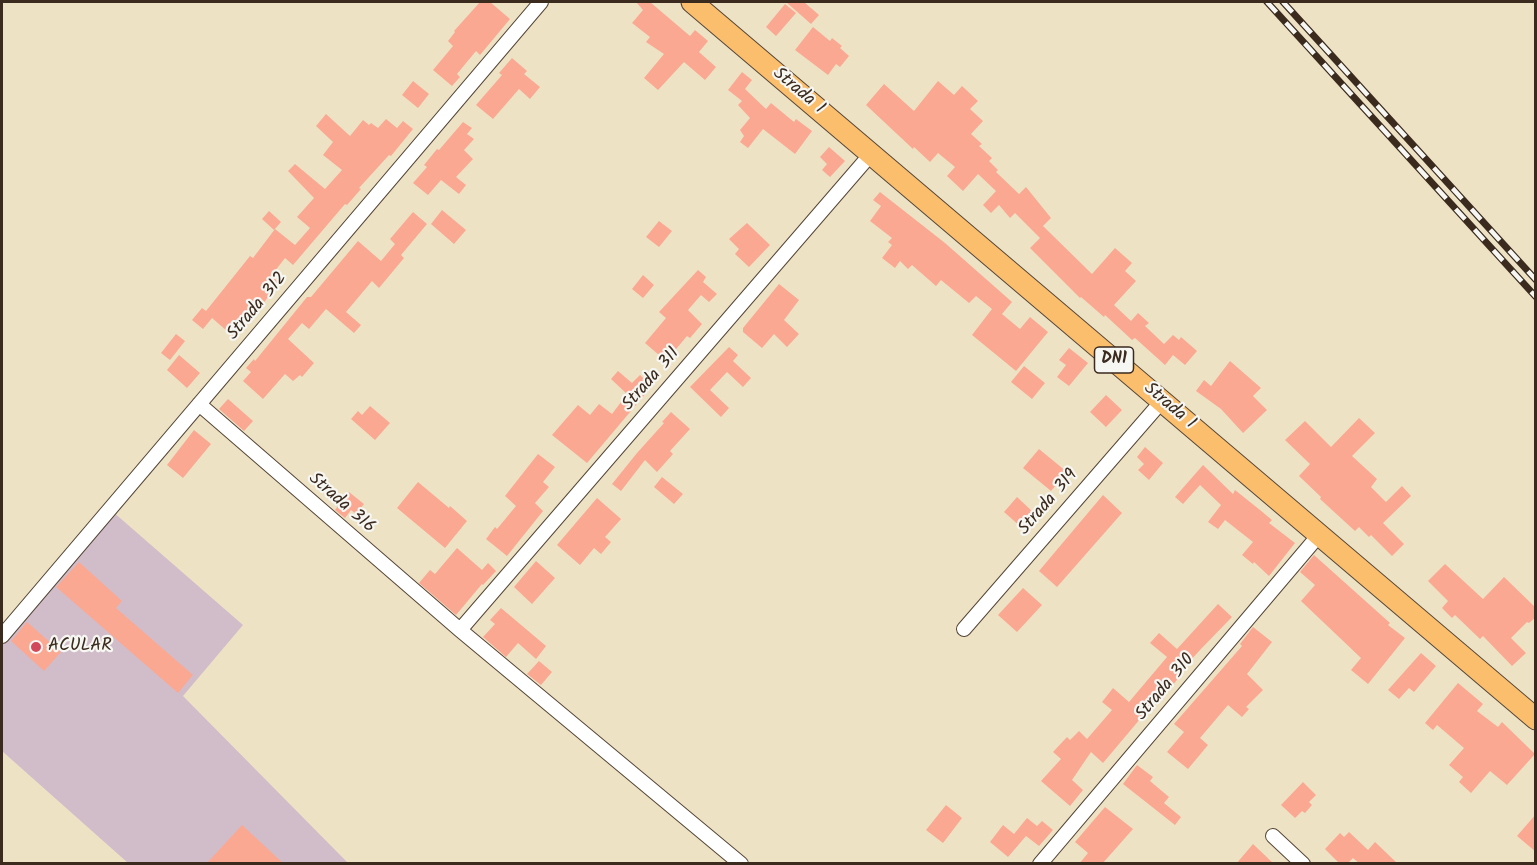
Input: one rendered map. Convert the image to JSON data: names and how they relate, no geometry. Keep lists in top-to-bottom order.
{
  "streets": {
    "main road": ["Strada 1", "DN1"],
    "street": [
      "Strada 312",
      "Strada 311",
      "Strada 319",
      "Strada 316",
      "Strada 310"
    ]
  },
  "crossings": [
    ["Strada 1", "Strada 311"],
    ["Strada 1", "Strada 319"],
    ["Strada 1", "Strada 310"],
    ["Strada 312", "Strada 316"],
    ["Strada 311", "Strada 316"]
  ],
  "places": ["ACULAR"]
}
